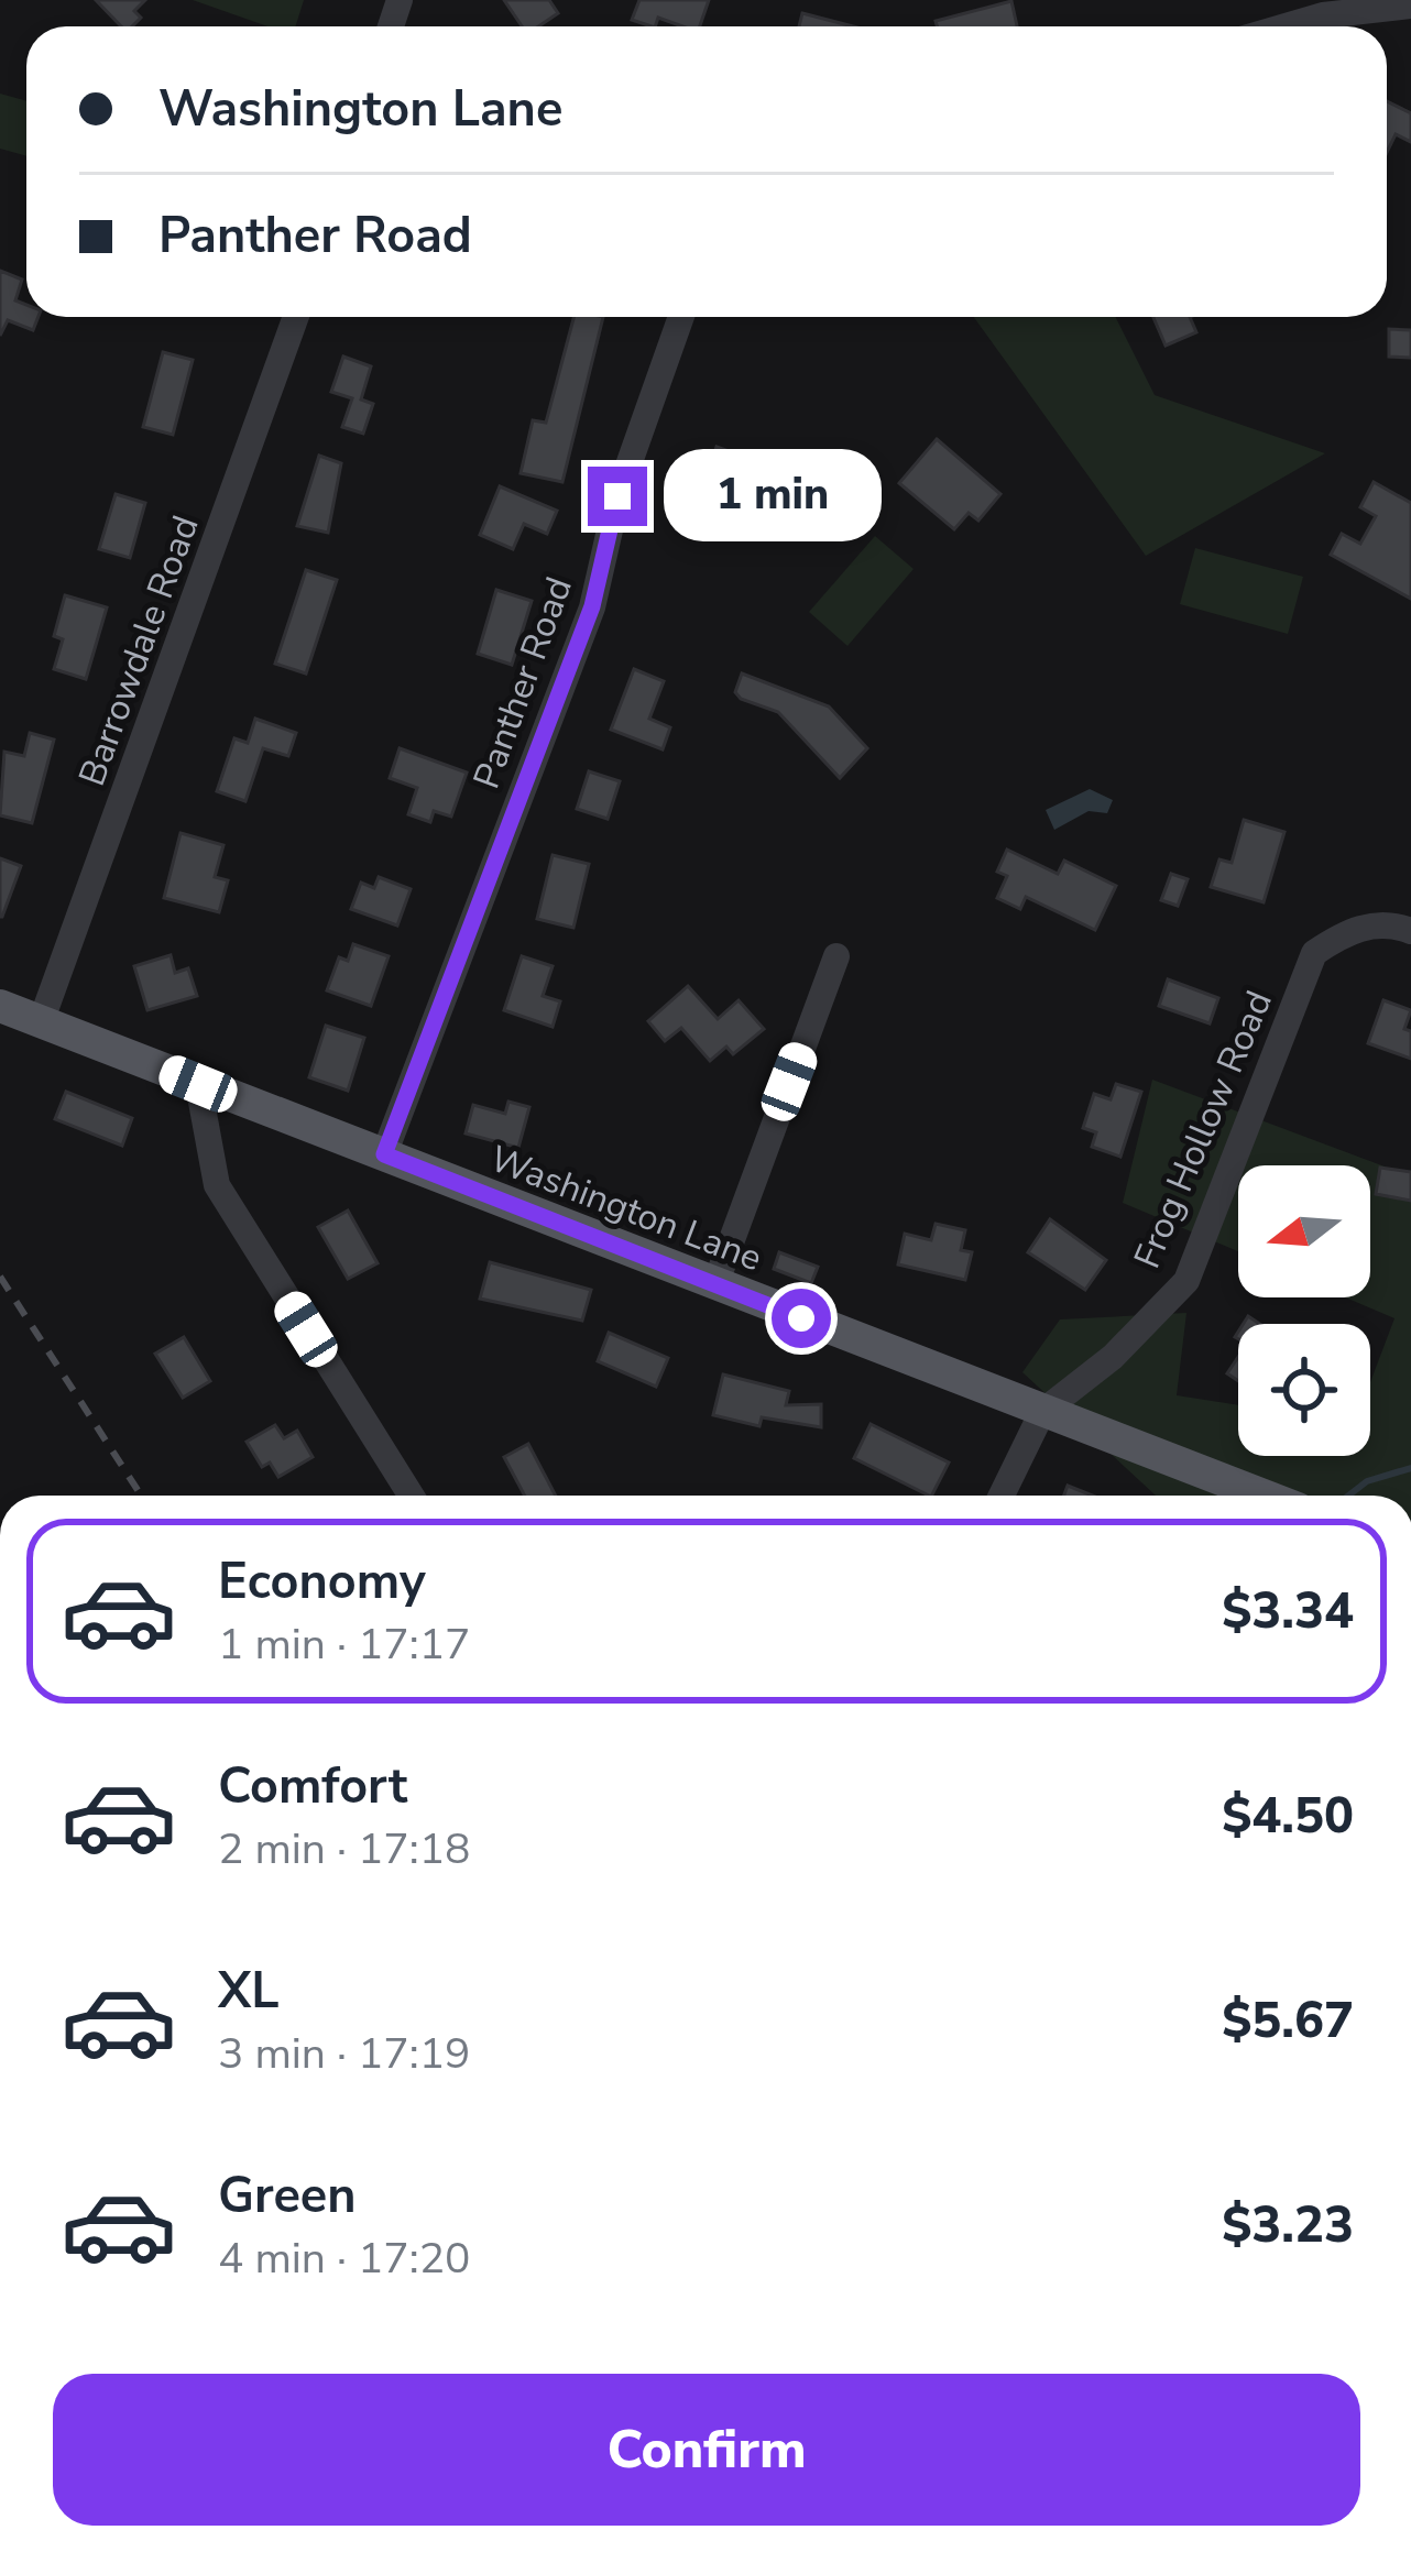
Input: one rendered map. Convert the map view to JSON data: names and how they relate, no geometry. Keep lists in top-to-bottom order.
{
  "streets": {
    "main road": ["Washington Lane"],
    "street": ["Barrowdale Road", "Panther Road", "Frog Hollow Road"]
  },
  "crossings": [
    ["Barrowdale Road", "Washington Lane"],
    ["Panther Road", "Washington Lane"],
    ["Frog Hollow Road", "Washington Lane"]
  ],
  "north": "left",
  "page": {
    "banner": ["Washington Lane", "Panther Road"],
    "bubble": "1 min",
    "list": [
      {
        "name": "Economy",
        "note": "1 min · 17:17",
        "value": "$3.34"
      },
      {
        "name": "Comfort",
        "note": "2 min · 17:18",
        "value": "$4.50"
      },
      {
        "name": "XL",
        "note": "3 min · 17:19",
        "value": "$5.67"
      },
      {
        "name": "Green",
        "note": "4 min · 17:20",
        "value": "$3.23"
      }
    ],
    "buttons": "Confirm"
  }
}
